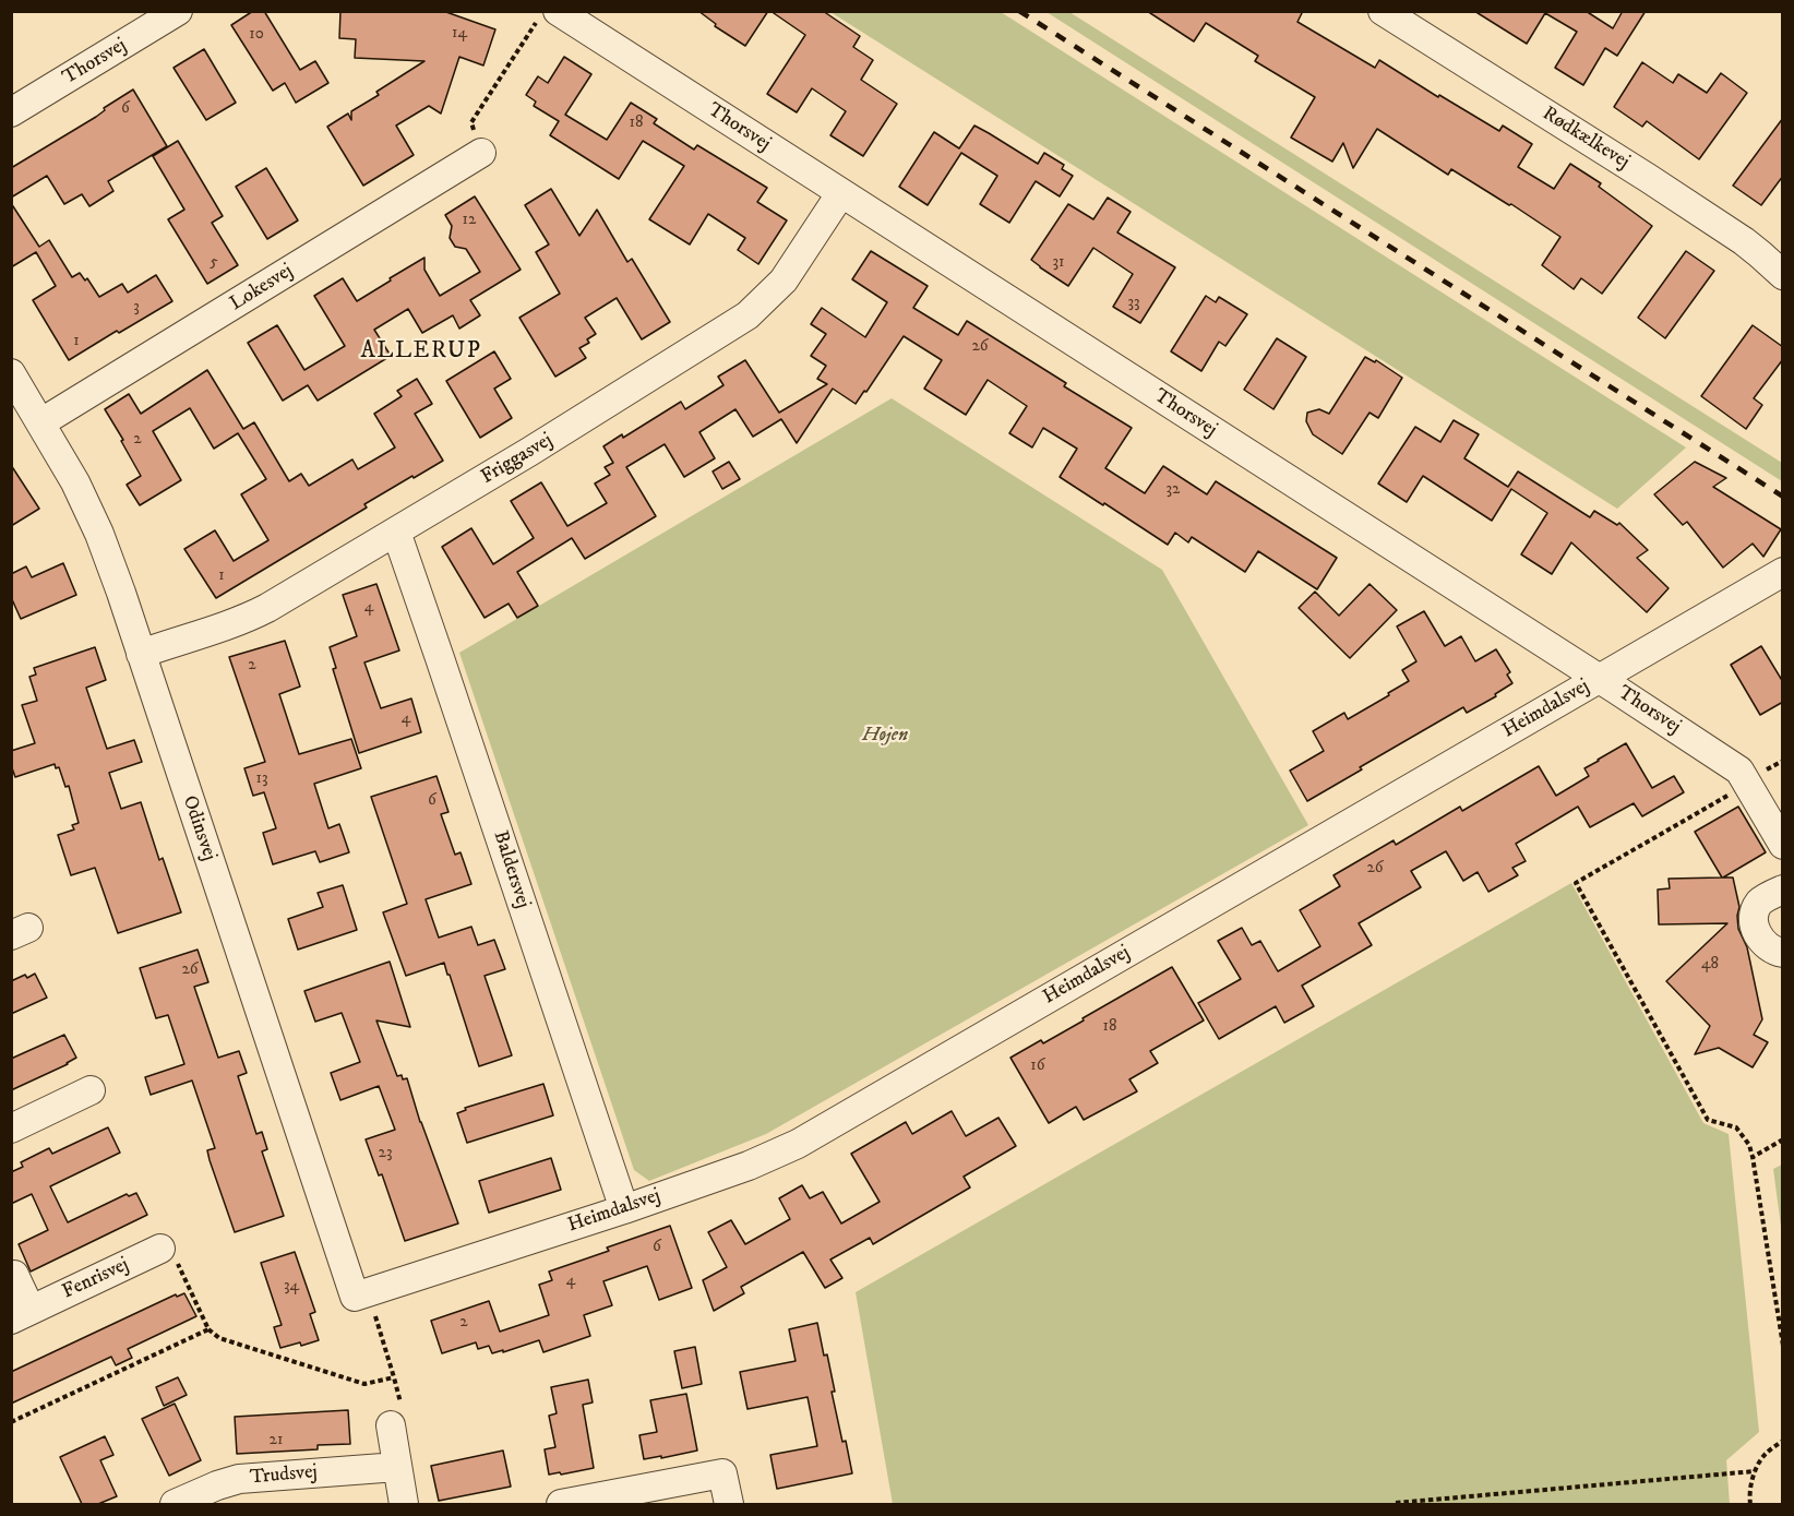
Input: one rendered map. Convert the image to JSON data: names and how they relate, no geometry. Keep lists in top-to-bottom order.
{
  "streets": {
    "street": [
      "Thorsvej",
      "Rødkælkevej",
      "Lokesvej",
      "Friggasvej",
      "Heimdalsvej",
      "Odinsvej",
      "Baldersvej",
      "Fenrisvej",
      "Trudsvej"
    ]
  },
  "crossings": [
    ["Thorsvej", "Friggasvej"],
    ["Thorsvej", "Heimdalsvej"],
    ["Lokesvej", "Odinsvej"],
    ["Friggasvej", "Odinsvej"],
    ["Friggasvej", "Baldersvej"],
    ["Heimdalsvej", "Odinsvej"],
    ["Heimdalsvej", "Baldersvej"]
  ],
  "districts": ["ALLERUP"],
  "parks": ["Højen"],
  "house_numbers": [
    "14",
    "10",
    "6",
    "18",
    "12",
    "5",
    "31",
    "33",
    "3",
    "1",
    "26",
    "2",
    "32",
    "1",
    "4",
    "2",
    "4",
    "13",
    "6",
    "26",
    "48",
    "26",
    "18",
    "16",
    "23",
    "6",
    "4",
    "34",
    "2",
    "21"
  ]
}
